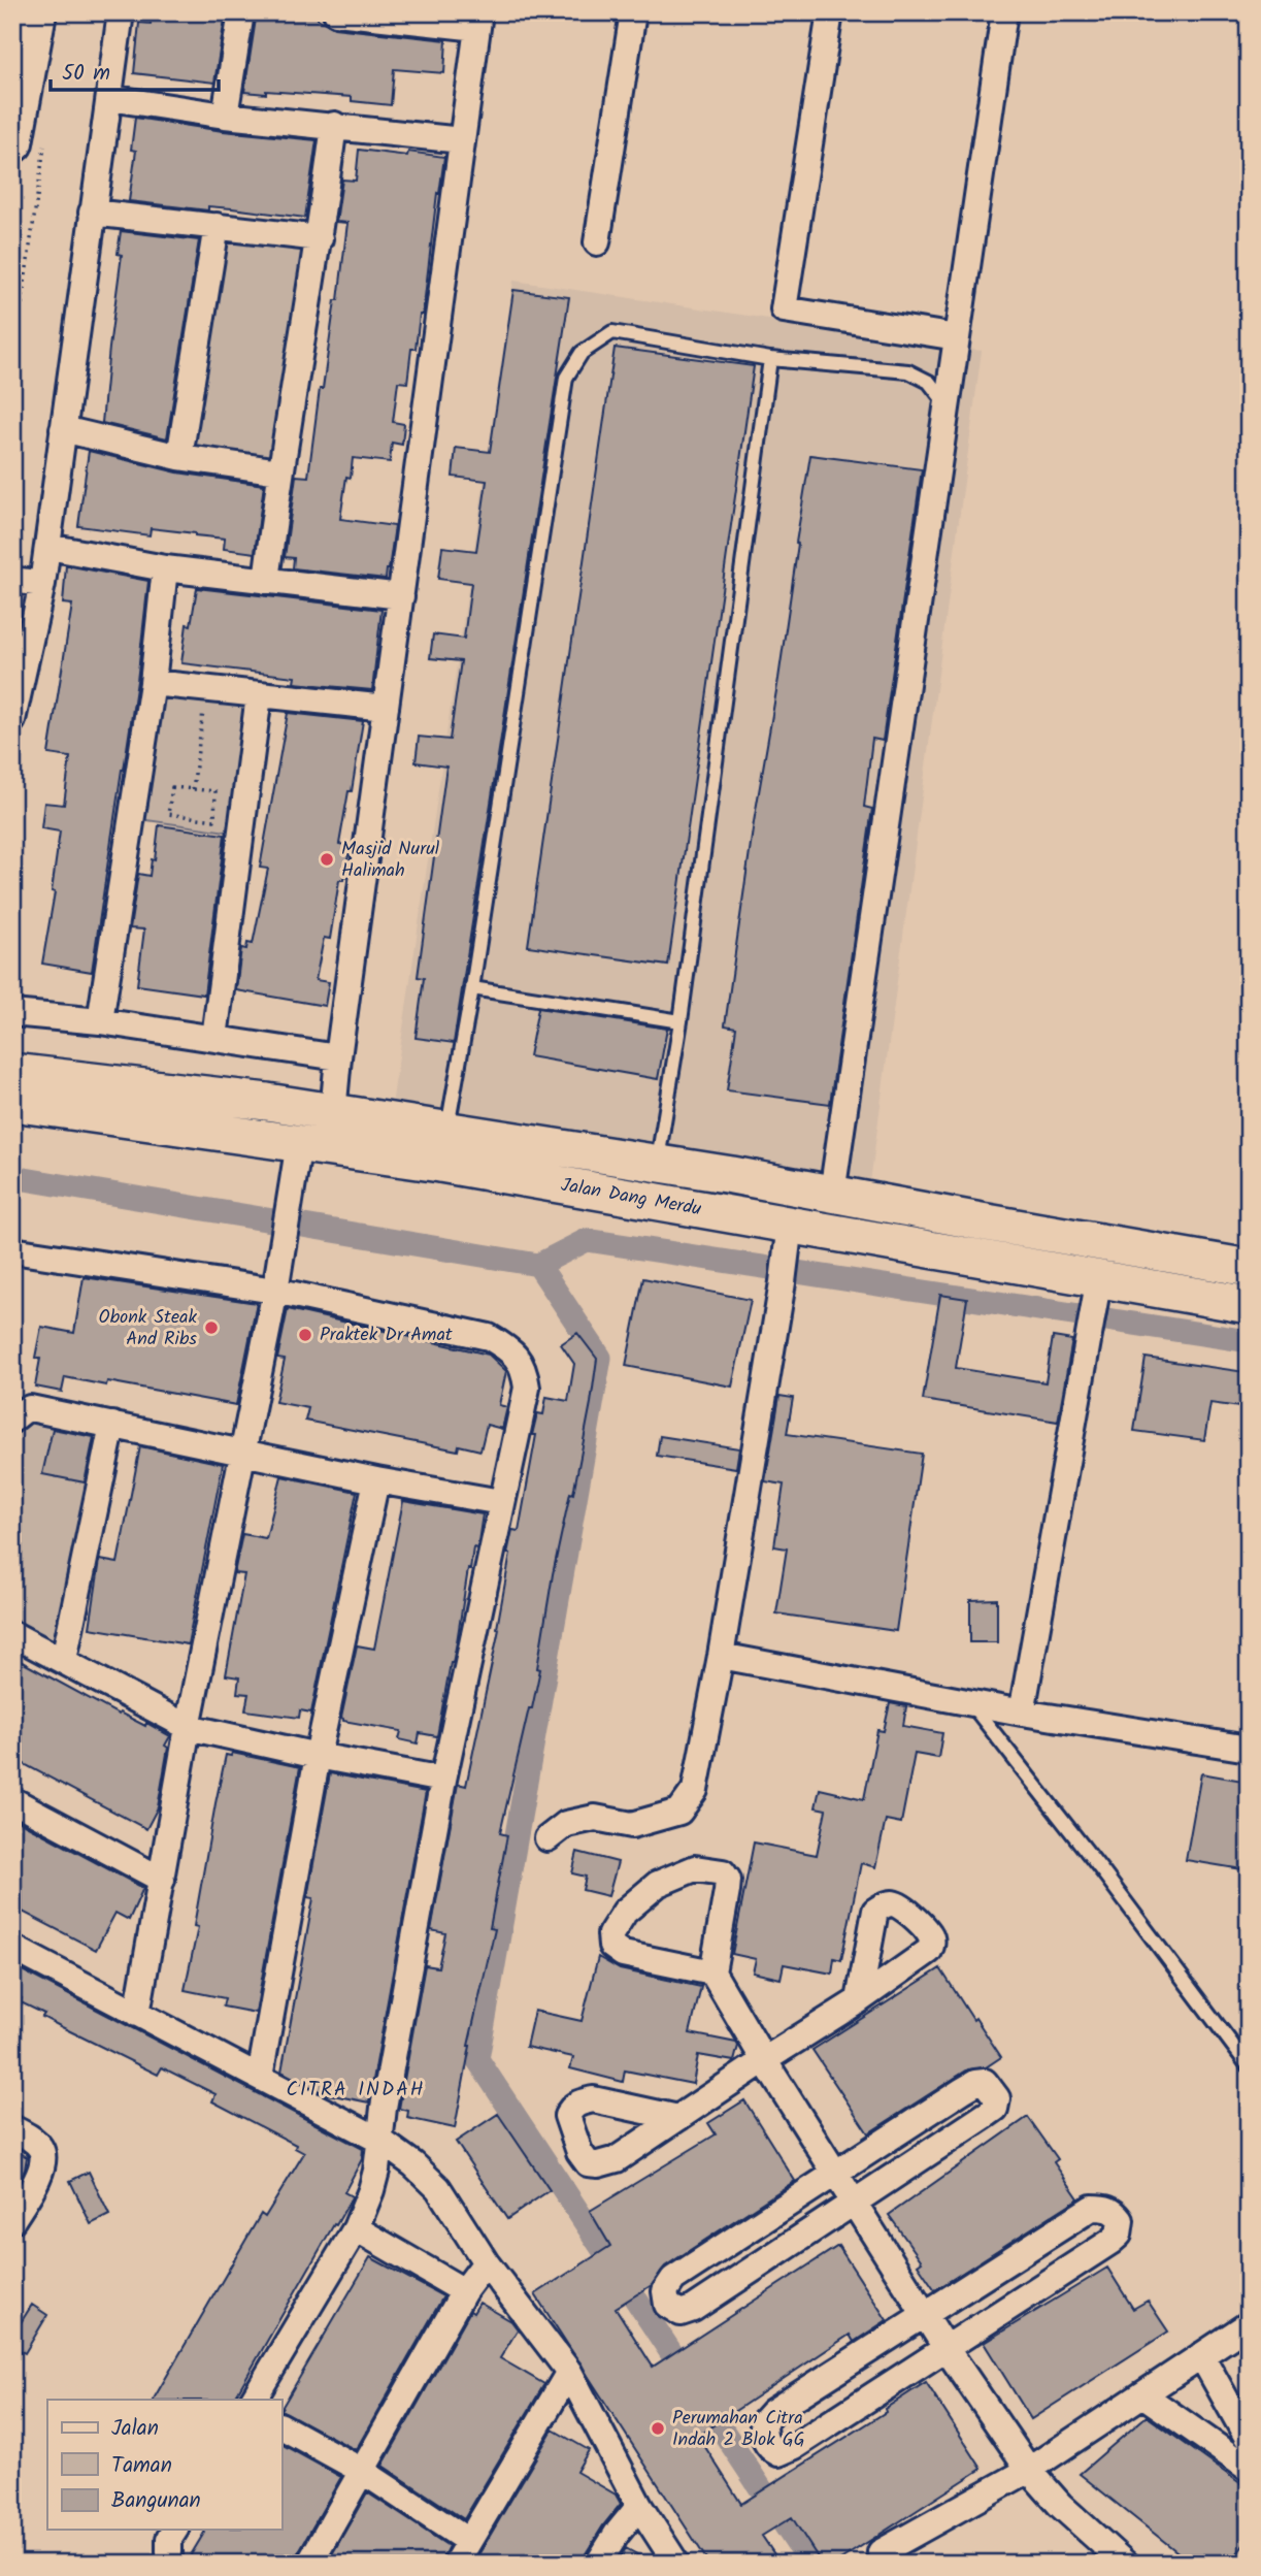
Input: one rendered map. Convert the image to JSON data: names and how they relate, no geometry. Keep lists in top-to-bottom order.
{
  "streets": {
    "main road": ["Jalan Dang Merdu"]
  },
  "districts": ["CITRA INDAH"],
  "places": [
    "Masjid Nurul Halimah",
    "Obonk Steak And Ribs",
    "Praktek Dr Amat",
    "Perumahan Citra Indah 2 Blok GG"
  ],
  "legend": ["Jalan", "Taman", "Bangunan"],
  "scale_bar": "50 m"
}
